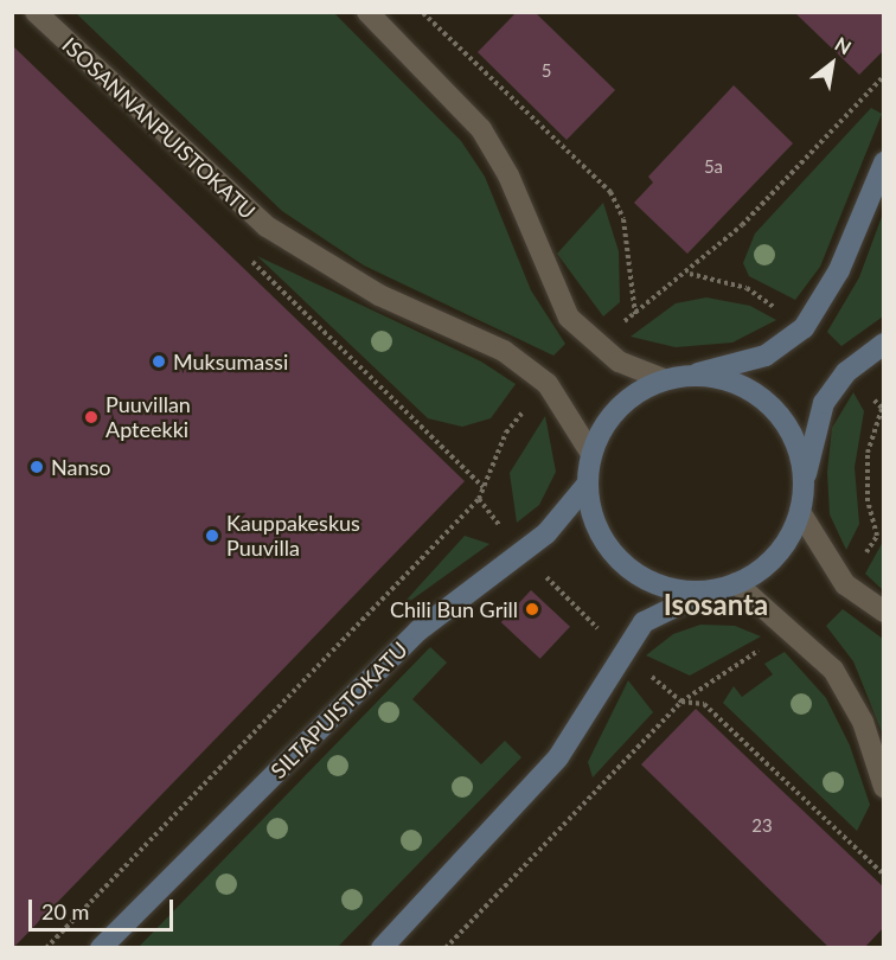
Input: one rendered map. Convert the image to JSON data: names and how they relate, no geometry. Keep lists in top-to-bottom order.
{
  "streets": {
    "main road": ["SILTAPUISTOKATU"],
    "street": ["ISOSANNANPUISTOKATU"]
  },
  "crossings": [
    ["ISOSANNANPUISTOKATU", "SILTAPUISTOKATU"]
  ],
  "districts": ["Isosanta"],
  "places": [
    "Muksumassi",
    "Puuvillan Apteekki",
    "Nanso",
    "Kauppakeskus Puuvilla",
    "Chili Bun Grill"
  ],
  "house_numbers": ["5", "5a", "23"],
  "scale_bar": "20 m",
  "north": "top right"
}
